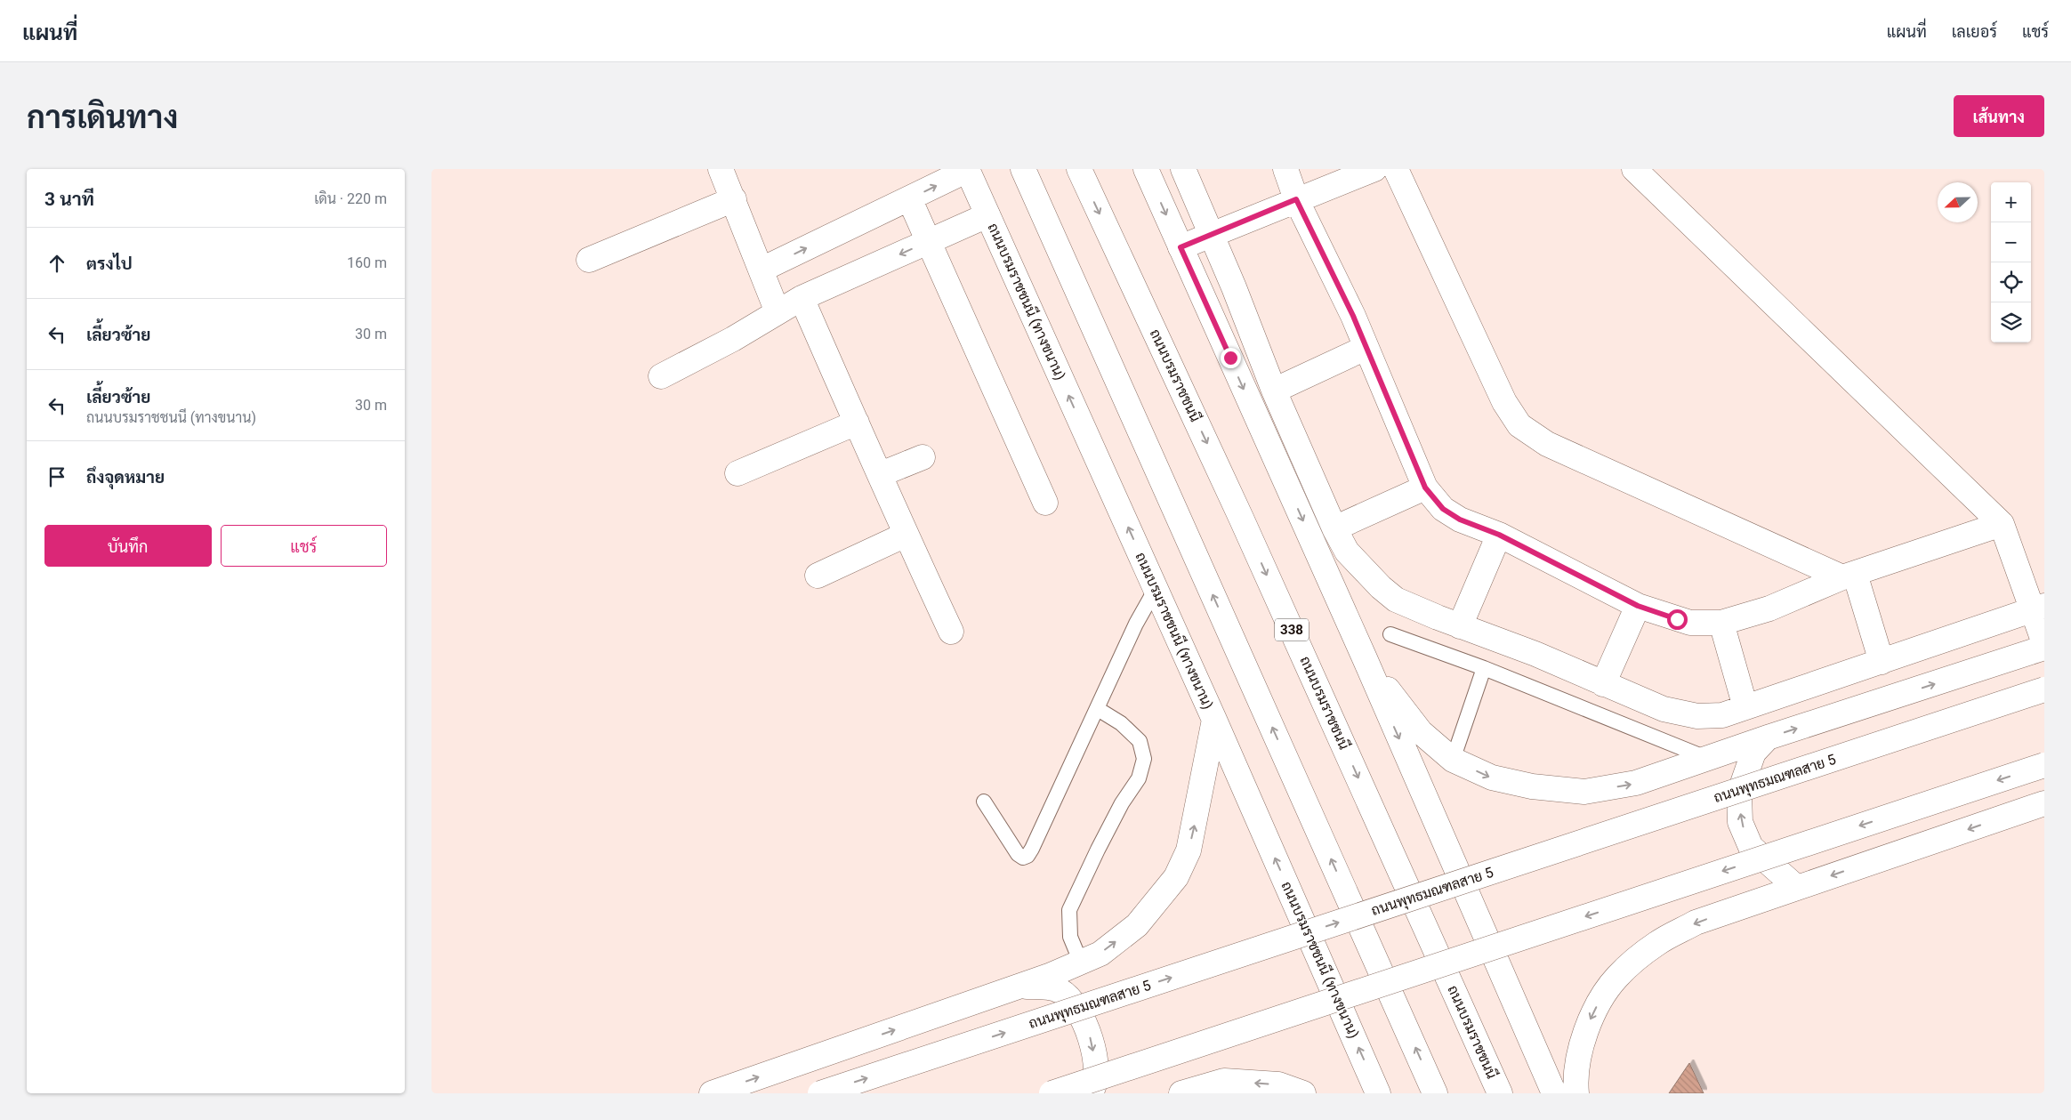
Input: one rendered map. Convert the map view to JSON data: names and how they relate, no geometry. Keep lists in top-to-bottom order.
{
  "streets": {
    "main road": [
      "ถนนบรมราชชนนี (ทางขนาน)",
      "ถนนบรมราชชนนี",
      "338",
      "ถนนพุทธมณฑลสาย 5"
    ]
  },
  "north": "left",
  "page": {
    "header": "แผนที่",
    "nav": ["แผนที่", "เลเยอร์", "แชร์"],
    "title": "การเดินทาง",
    "buttons": [
      "เส้นทาง",
      ["บันทึก", "แชร์"]
    ],
    "heading": ["3 นาที", "เดิน · 220 m"],
    "map_buttons": ["+", "−"],
    "list": [
      ["ตรงไป", "160 m"],
      ["เลี้ยวซ้าย", "30 m"],
      ["เลี้ยวซ้าย", "ถนนบรมราชชนนี (ทางขนาน)", "30 m"],
      "ถึงจุดหมาย"
    ]
  }
}
